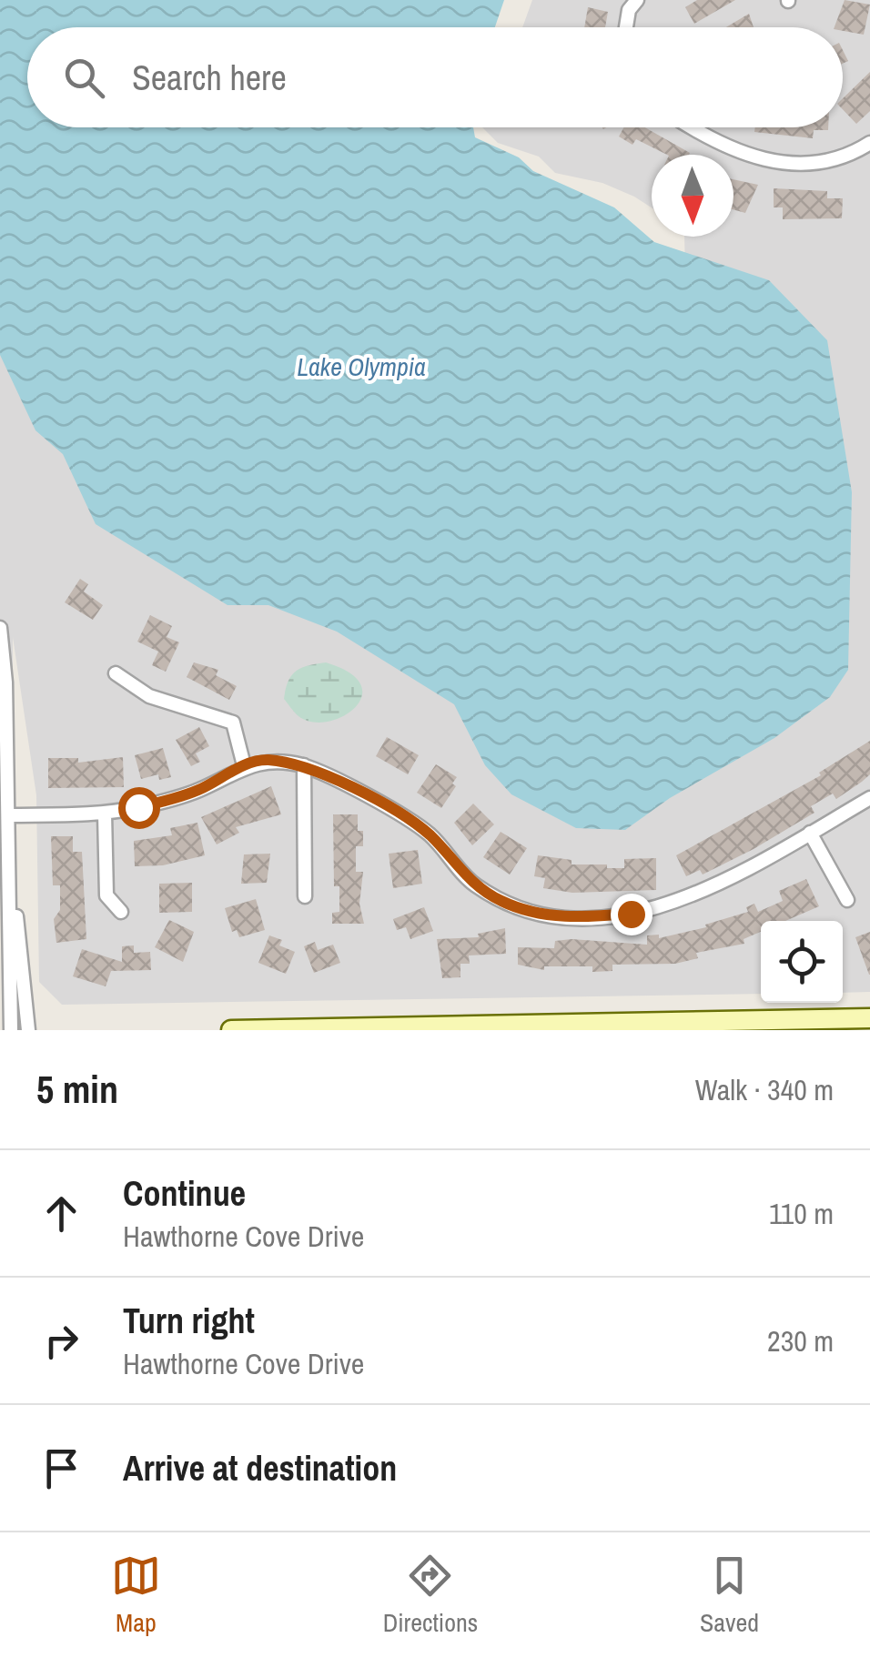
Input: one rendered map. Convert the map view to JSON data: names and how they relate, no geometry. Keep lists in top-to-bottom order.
{
  "water": ["Lake Olympia"],
  "north": "bottom",
  "page": {
    "search": "Search here",
    "heading": ["5 min", "Walk · 340 m"],
    "list": [
      ["Continue", "Hawthorne Cove Drive", "110 m"],
      ["Turn right", "Hawthorne Cove Drive", "230 m"],
      "Arrive at destination"
    ],
    "nav": ["Map", "Directions", "Saved"]
  }
}
